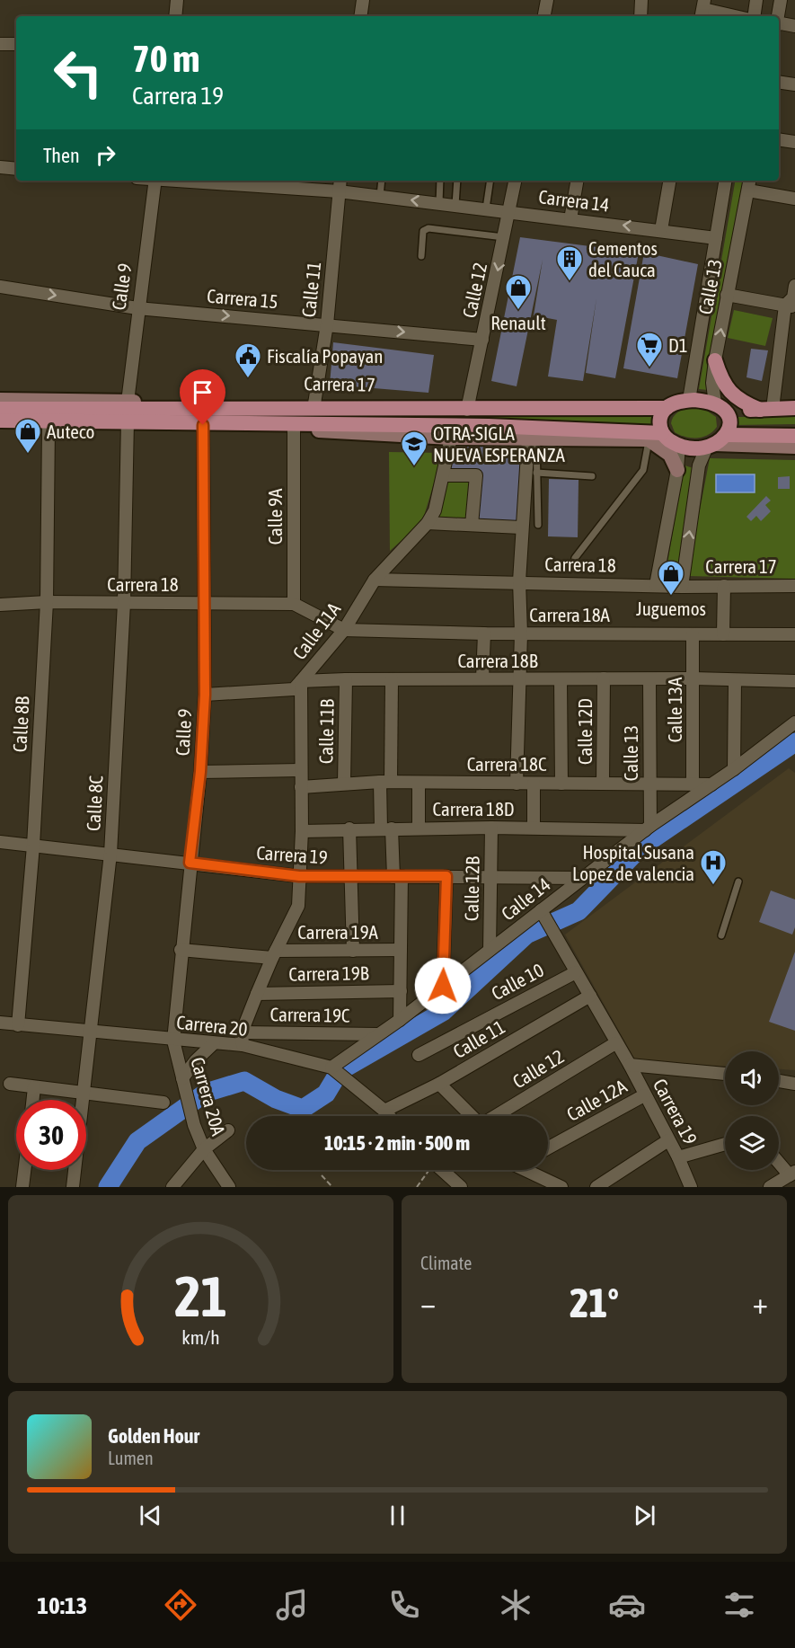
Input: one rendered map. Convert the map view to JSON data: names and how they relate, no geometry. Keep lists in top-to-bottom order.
{
  "streets": {
    "main road": ["Carrera 17"],
    "street": [
      "Carrera 14",
      "Calle 9",
      "Calle 13",
      "Calle 11",
      "Calle 12",
      "Carrera 15",
      "Calle 9A",
      "Carrera 18",
      "Carrera 18A",
      "Calle 11A",
      "Carrera 18B",
      "Calle 13A",
      "Calle 8B",
      "Calle 11B",
      "Calle 12D",
      "Carrera 18C",
      "Calle 8C",
      "Carrera 18D",
      "Carrera 19",
      "Calle 12B",
      "Calle 14",
      "Carrera 19A",
      "Carrera 19B",
      "Calle 10",
      "Carrera 19C",
      "Carrera 20",
      "Carrera 20A",
      "Calle 12A"
    ]
  },
  "crossings": [
    ["Carrera 14", "Calle 13"],
    ["Carrera 14", "Calle 11"],
    ["Carrera 14", "Calle 12"],
    ["Calle 9", "Carrera 15"],
    ["Calle 9", "Carrera 17"],
    ["Calle 9", "Carrera 18"],
    ["Calle 9", "Carrera 18B"],
    ["Calle 9", "Carrera 19"],
    ["Calle 9", "Carrera 19A"],
    ["Calle 9", "Carrera 20"],
    ["Calle 9", "Carrera 20A"],
    ["Calle 13", "Carrera 17"],
    ["Calle 13", "Carrera 18B"],
    ["Calle 13", "Carrera 18C"],
    ["Calle 13", "Carrera 18D"],
    ["Calle 13", "Calle 14"],
    ["Calle 11", "Carrera 15"],
    ["Calle 11", "Carrera 17"],
    ["Calle 11", "Carrera 19"],
    ["Calle 11", "Carrera 20"],
    ["Calle 12", "Carrera 15"],
    ["Calle 12", "Carrera 17"],
    ["Calle 12", "Carrera 19"],
    ["Carrera 17", "Carrera 18"],
    ["Calle 9A", "Carrera 18"],
    ["Carrera 18", "Carrera 18A"],
    ["Carrera 18", "Calle 11A"],
    ["Carrera 18", "Calle 8B"],
    ["Carrera 18", "Calle 8C"],
    ["Carrera 18A", "Calle 11A"],
    ["Carrera 18A", "Calle 13A"],
    ["Calle 11A", "Carrera 18B"],
    ["Calle 11A", "Carrera 18C"],
    ["Calle 11A", "Carrera 18D"],
    ["Calle 11A", "Carrera 19"],
    ["Carrera 18B", "Calle 13A"],
    ["Carrera 18B", "Calle 11B"],
    ["Carrera 18B", "Calle 12D"],
    ["Calle 13A", "Carrera 18C"],
    ["Calle 8B", "Carrera 19"],
    ["Calle 8B", "Carrera 20"],
    ["Calle 11B", "Carrera 18C"],
    ["Calle 12D", "Carrera 18C"],
    ["Carrera 18C", "Calle 14"],
    ["Calle 8C", "Carrera 19"],
    ["Calle 8C", "Carrera 20"],
    ["Carrera 18D", "Calle 12B"],
    ["Carrera 18D", "Calle 14"],
    ["Carrera 19", "Calle 12B"],
    ["Carrera 19", "Calle 14"],
    ["Carrera 19", "Calle 10"],
    ["Carrera 19", "Calle 12A"],
    ["Calle 12B", "Calle 14"],
    ["Calle 14", "Carrera 19C"],
    ["Calle 14", "Carrera 20"],
    ["Carrera 20", "Carrera 20A"]
  ],
  "one_way": ["Carrera 15"],
  "places": {
    "building": ["Cementos del Cauca"],
    "shop": ["Renault", "Auteco", "Juguemos"],
    "supermarket": ["D1"],
    "public building": ["Fiscalía Popayan"],
    "school or university": ["OTRA-SIGLA NUEVA ESPERANZA"],
    "hospital": ["Hospital Susana Lopez de valencia"]
  },
  "page": {
    "turn": ["70 m", "Carrera 19"],
    "then": "Then",
    "limit": "30",
    "trip": "10:15 · 2 min · 500 m",
    "tile": "Climate",
    "heat": ["−", "21°", "+"],
    "song": ["Golden Hour", "Lumen"],
    "tabs": "10:13",
    "gauge": ["21", "km/h"]
  }
}
